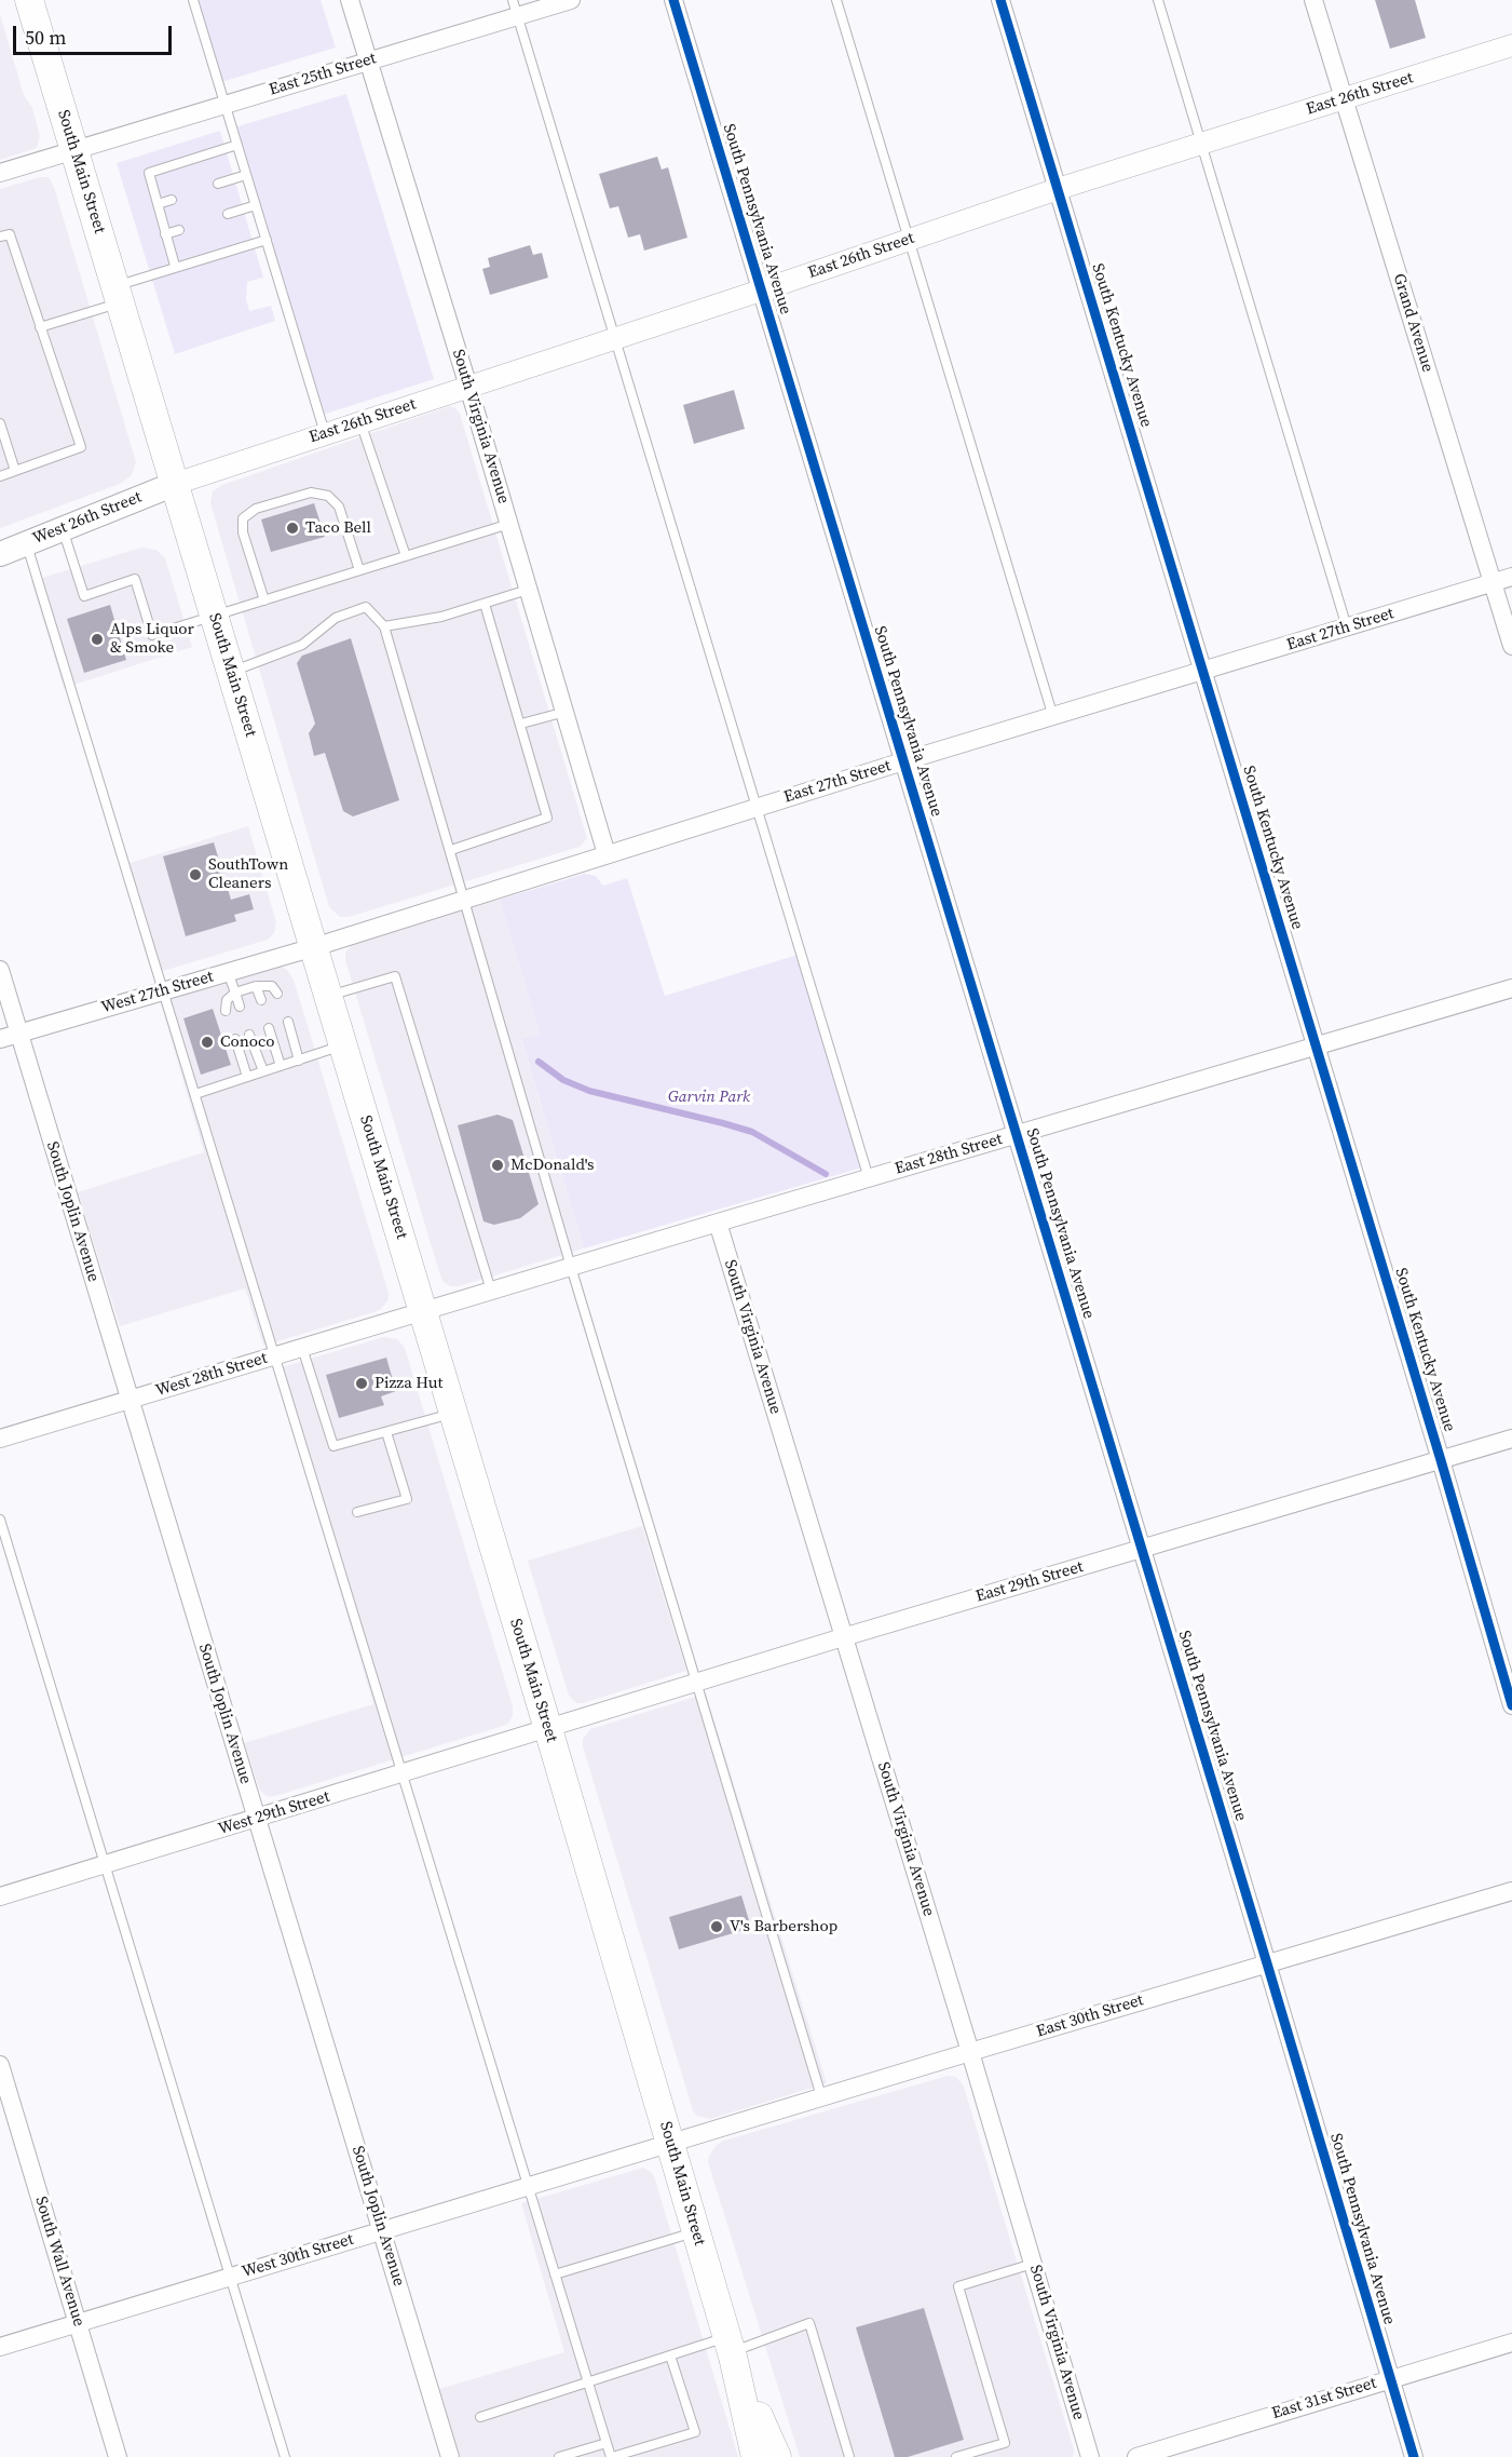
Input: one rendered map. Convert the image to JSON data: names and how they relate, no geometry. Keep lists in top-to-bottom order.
{
  "streets": {
    "main road": ["South Main Street", "West 26th Street"],
    "street": [
      "East 25th Street",
      "East 26th Street",
      "South Pennsylvania Avenue",
      "Grand Avenue",
      "South Kentucky Avenue",
      "South Virginia Avenue",
      "East 27th Street",
      "West 27th Street",
      "East 28th Street",
      "South Joplin Avenue",
      "West 28th Street",
      "East 29th Street",
      "West 29th Street",
      "East 30th Street",
      "West 30th Street",
      "South Wall Avenue",
      "East 31st Street"
    ]
  },
  "crossings": [
    ["East 25th Street", "South Main Street"],
    ["East 25th Street", "South Virginia Avenue"],
    ["East 26th Street", "South Main Street"],
    ["East 26th Street", "South Pennsylvania Avenue"],
    ["East 26th Street", "Grand Avenue"],
    ["East 26th Street", "South Kentucky Avenue"],
    ["East 26th Street", "South Virginia Avenue"],
    ["East 26th Street", "West 26th Street"],
    ["South Main Street", "West 26th Street"],
    ["South Main Street", "East 27th Street"],
    ["South Main Street", "West 27th Street"],
    ["South Main Street", "East 28th Street"],
    ["South Main Street", "West 28th Street"],
    ["South Main Street", "East 29th Street"],
    ["South Main Street", "West 29th Street"],
    ["South Main Street", "East 30th Street"],
    ["South Main Street", "West 30th Street"],
    ["South Pennsylvania Avenue", "East 27th Street"],
    ["South Pennsylvania Avenue", "East 28th Street"],
    ["South Pennsylvania Avenue", "East 29th Street"],
    ["South Pennsylvania Avenue", "East 30th Street"],
    ["South Pennsylvania Avenue", "East 31st Street"],
    ["Grand Avenue", "East 27th Street"],
    ["South Kentucky Avenue", "East 27th Street"],
    ["South Kentucky Avenue", "East 28th Street"],
    ["South Kentucky Avenue", "East 29th Street"],
    ["South Virginia Avenue", "East 27th Street"],
    ["South Virginia Avenue", "East 28th Street"],
    ["South Virginia Avenue", "East 29th Street"],
    ["South Virginia Avenue", "East 30th Street"],
    ["East 27th Street", "West 27th Street"],
    ["West 27th Street", "South Joplin Avenue"],
    ["East 28th Street", "West 28th Street"],
    ["South Joplin Avenue", "West 28th Street"],
    ["South Joplin Avenue", "West 29th Street"],
    ["South Joplin Avenue", "West 30th Street"],
    ["East 29th Street", "West 29th Street"],
    ["East 30th Street", "West 30th Street"],
    ["West 30th Street", "South Wall Avenue"]
  ],
  "parks": ["Garvin Park"],
  "places": [
    "Taco Bell",
    "Alps Liquor & Smoke",
    "SouthTown Cleaners",
    "Conoco",
    "McDonald's",
    "Pizza Hut",
    "V's Barbershop"
  ],
  "scale_bar": "50 m"
}
